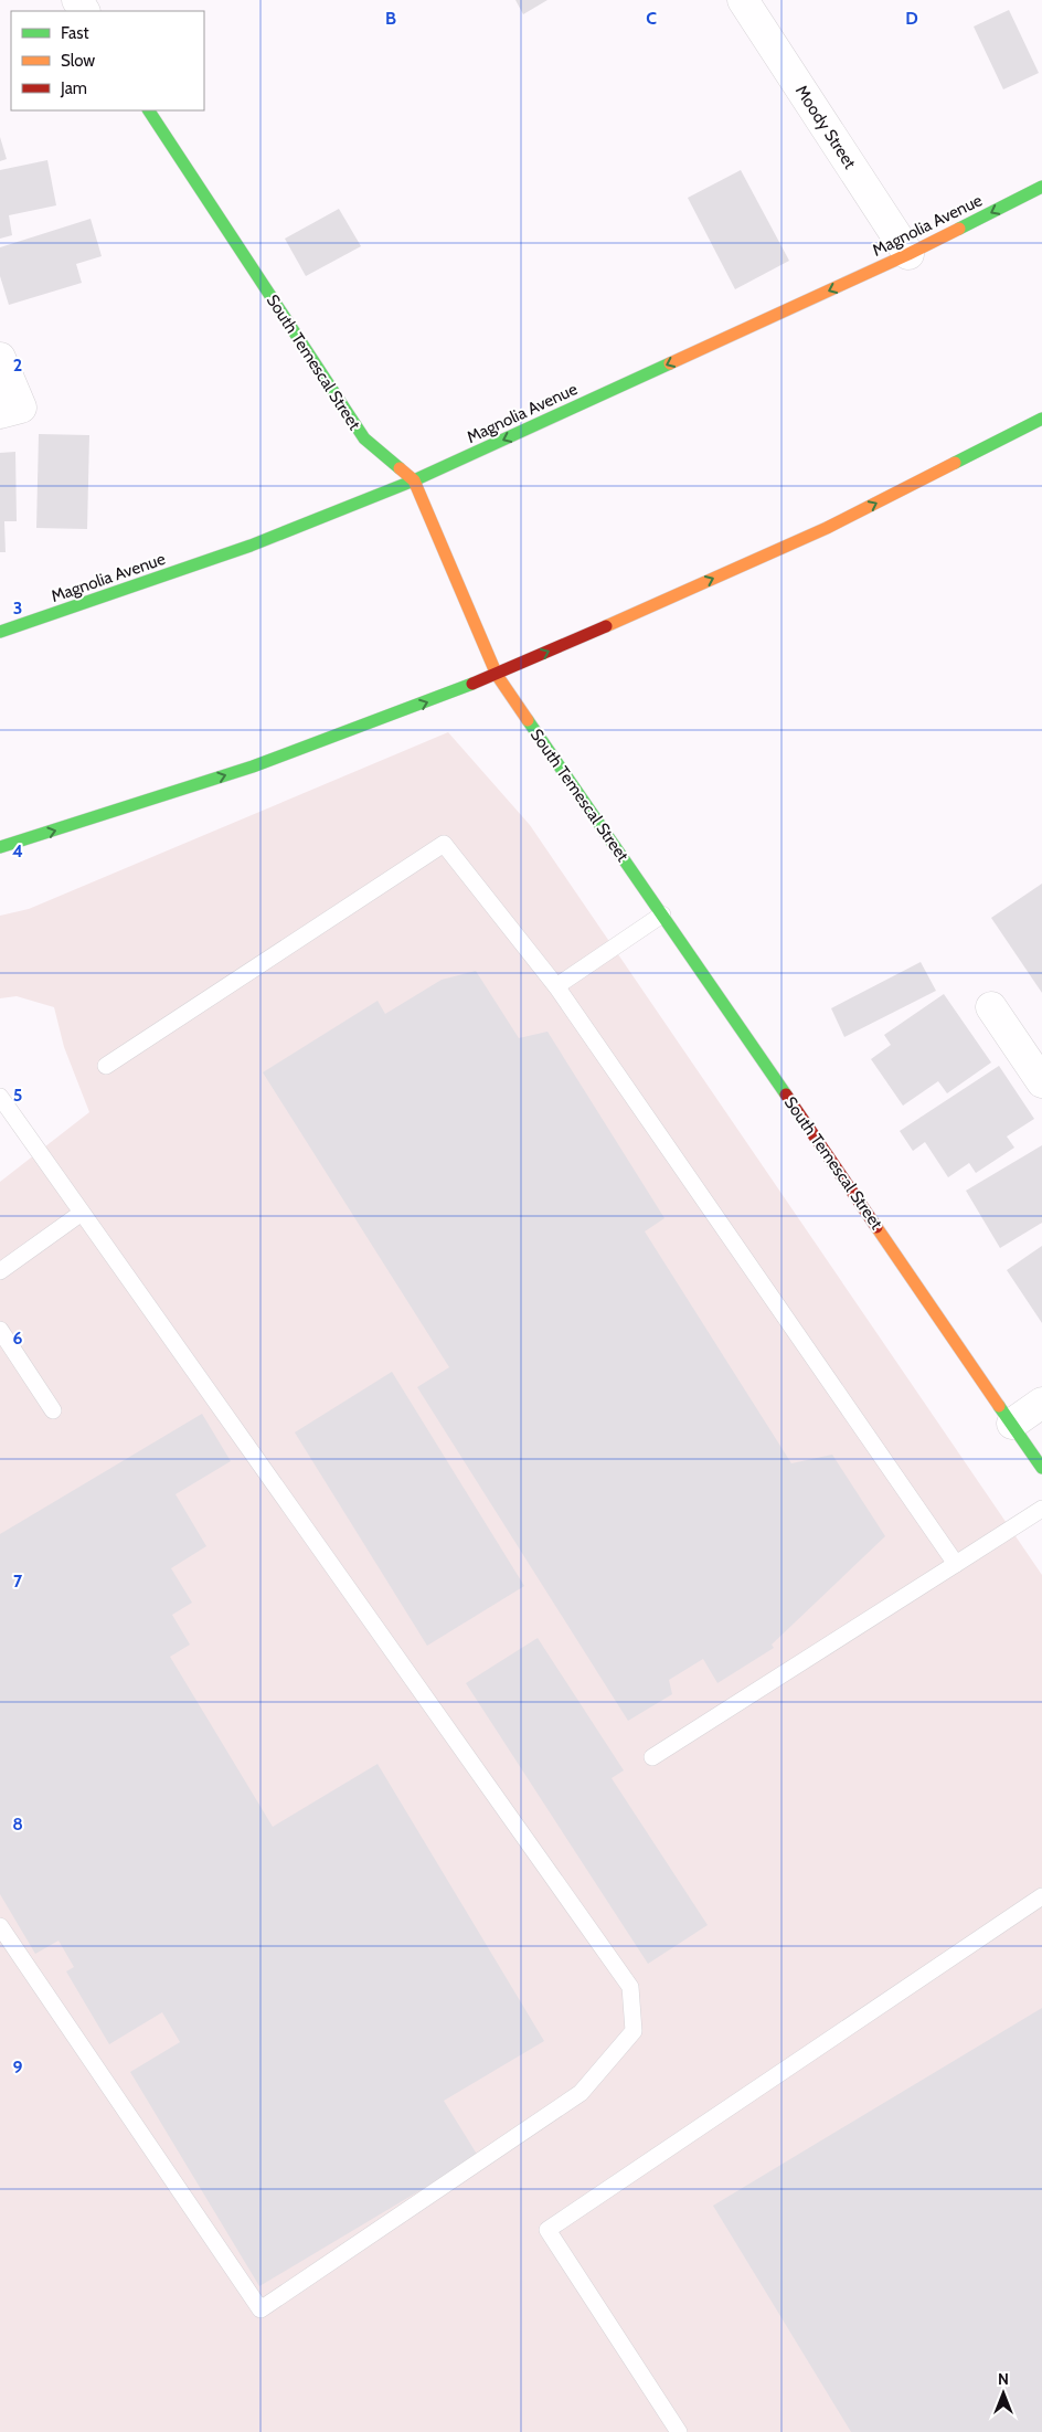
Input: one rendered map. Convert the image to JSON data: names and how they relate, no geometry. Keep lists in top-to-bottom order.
{
  "streets": {
    "main road": ["Magnolia Avenue", "South Temescal Street"],
    "street": ["Moody Street"]
  },
  "crossings": [
    ["Moody Street", "Magnolia Avenue"],
    ["Magnolia Avenue", "South Temescal Street"]
  ],
  "one_way": ["Magnolia Avenue"],
  "legend": ["Fast", "Slow", "Jam"],
  "north": "top",
  "grid": {
    "columns": ["B", "C", "D"],
    "rows": [
      "2",
      "3",
      "4",
      "5",
      "6",
      "7",
      "8",
      "9"
    ]
  }
}
